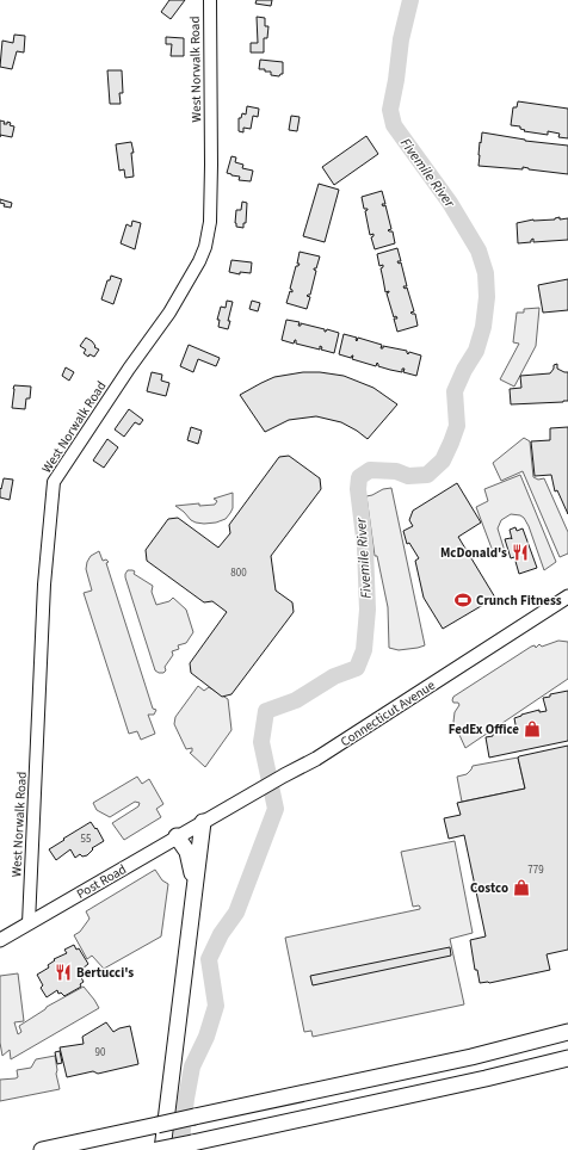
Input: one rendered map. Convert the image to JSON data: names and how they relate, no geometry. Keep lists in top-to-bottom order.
{
  "streets": {
    "main road": ["West Norwalk Road", "Connecticut Avenue", "Post Road"]
  },
  "crossings": [
    ["West Norwalk Road", "Post Road"],
    ["Connecticut Avenue", "Post Road"]
  ],
  "water": ["Fivemile River"],
  "places": {
    "restaurant": ["McDonald's", "Bertucci's"],
    "sports": ["Crunch Fitness"],
    "shop": ["FedEx Office", "Costco"]
  },
  "house_numbers": [
    "800",
    "55",
    "779",
    "90"
  ]
}
